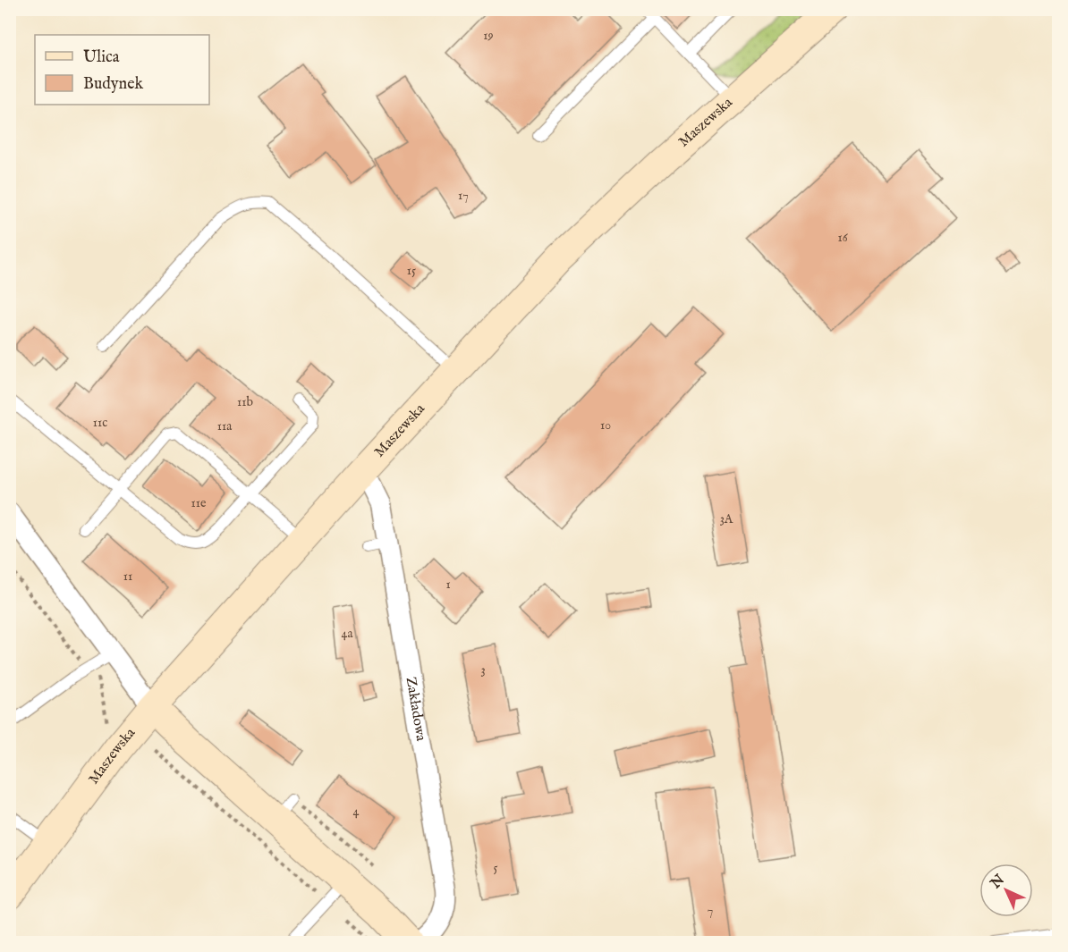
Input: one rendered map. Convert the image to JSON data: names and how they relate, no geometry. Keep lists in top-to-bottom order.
{
  "streets": {
    "street": ["Maszewska", "Zakładowa"]
  },
  "crossings": [
    ["Maszewska", "Zakładowa"]
  ],
  "house_numbers": [
    "19",
    "17",
    "16",
    "15",
    "11b",
    "11c",
    "10",
    "11a",
    "11e",
    "3A",
    "11",
    "1",
    "4a",
    "3",
    "4",
    "5",
    "7"
  ],
  "legend": ["Ulica", "Budynek"],
  "north": "top left"
}
